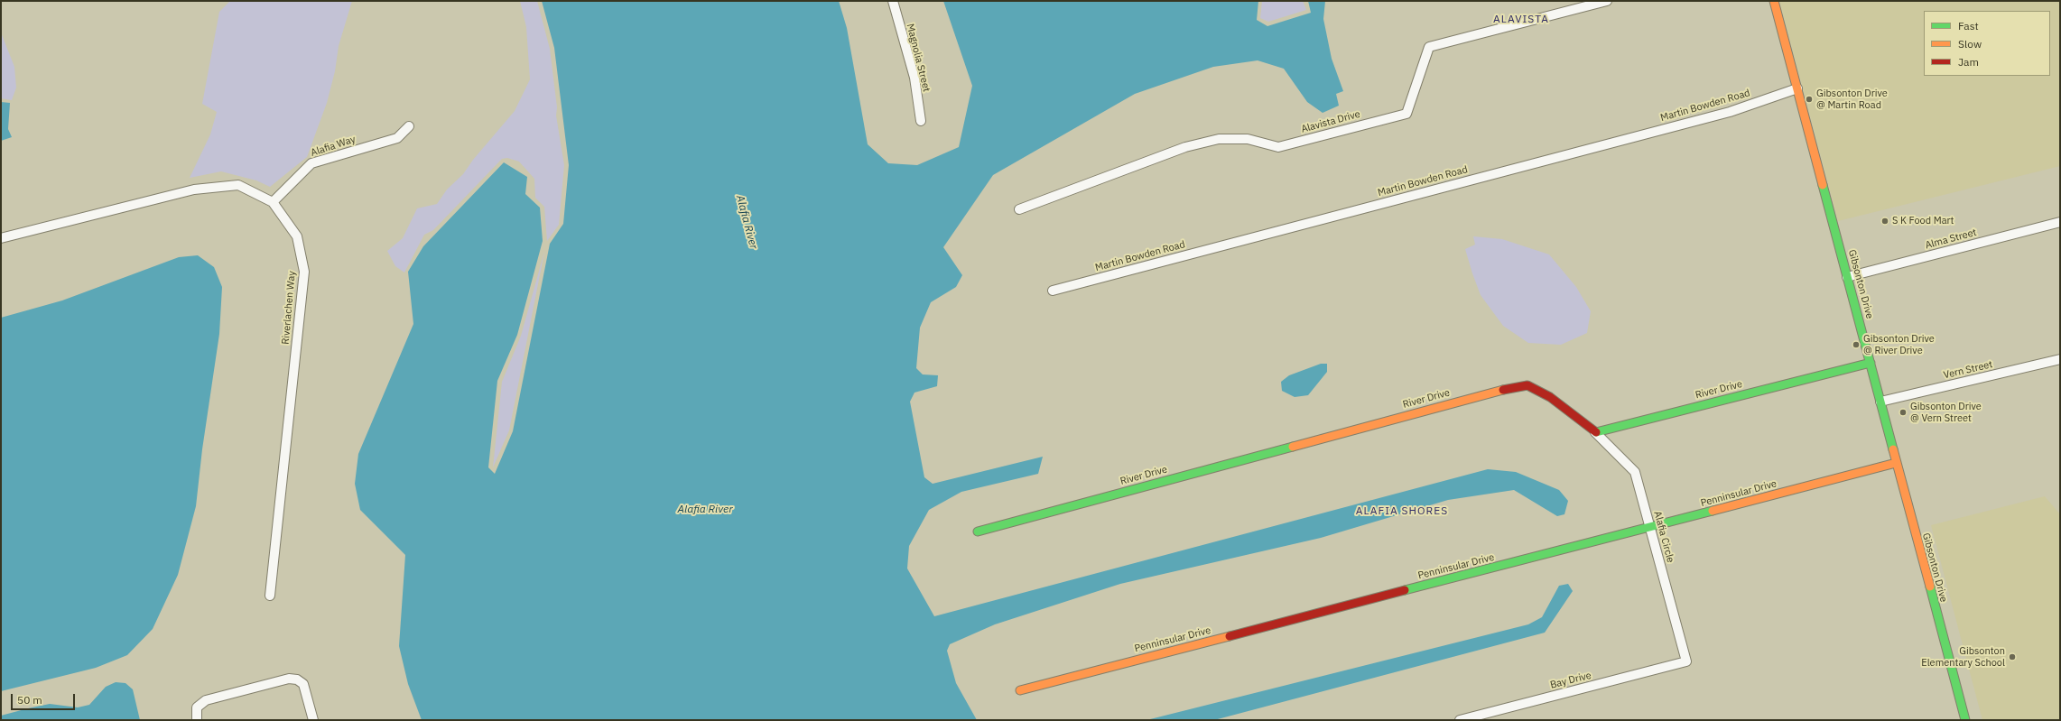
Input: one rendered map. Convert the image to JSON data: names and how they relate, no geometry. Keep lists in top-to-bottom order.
{
  "streets": {
    "street": [
      "Magnolia Street",
      "Martin Bowden Road",
      "Alavista Drive",
      "Alafia Way",
      "Alma Street",
      "Gibsonton Drive",
      "Riverlachen Way",
      "Vern Street",
      "River Drive",
      "Penninsular Drive",
      "Alafia Circle",
      "Bay Drive"
    ]
  },
  "crossings": [
    ["Martin Bowden Road", "Gibsonton Drive"],
    ["Alafia Way", "Riverlachen Way"],
    ["Alma Street", "Gibsonton Drive"],
    ["Gibsonton Drive", "Vern Street"],
    ["Gibsonton Drive", "River Drive"],
    ["Gibsonton Drive", "Penninsular Drive"],
    ["River Drive", "Alafia Circle"],
    ["Penninsular Drive", "Alafia Circle"],
    ["Alafia Circle", "Bay Drive"]
  ],
  "districts": ["ALAVISTA", "ALAFIA SHORES"],
  "water": ["Alafia River"],
  "places": [
    "Gibsonton Drive @ Martin Road",
    "S K Food Mart",
    "Gibsonton Drive @ River Drive",
    "Gibsonton Drive @ Vern Street",
    "Gibsonton Elementary School"
  ],
  "legend": ["Fast", "Slow", "Jam"],
  "scale_bar": "50 m"
}
